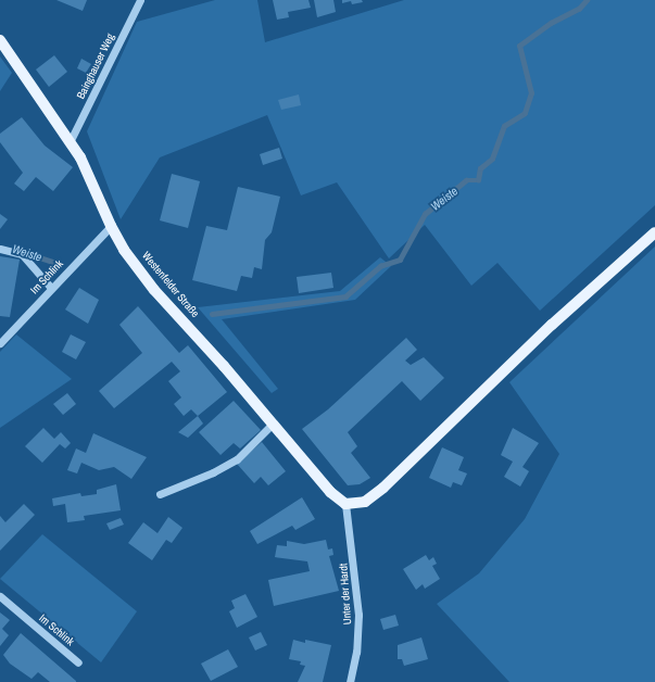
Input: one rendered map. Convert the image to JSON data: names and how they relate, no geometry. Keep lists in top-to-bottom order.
{
  "streets": {
    "main road": ["Westenfelder Straße"],
    "street": ["Bainghauser Weg", "Im Schlink", "Unter der Hardt"]
  },
  "crossings": [
    ["Bainghauser Weg", "Westenfelder Straße"],
    ["Im Schlink", "Westenfelder Straße"],
    ["Westenfelder Straße", "Unter der Hardt"]
  ],
  "water": ["Weiste"]
}
